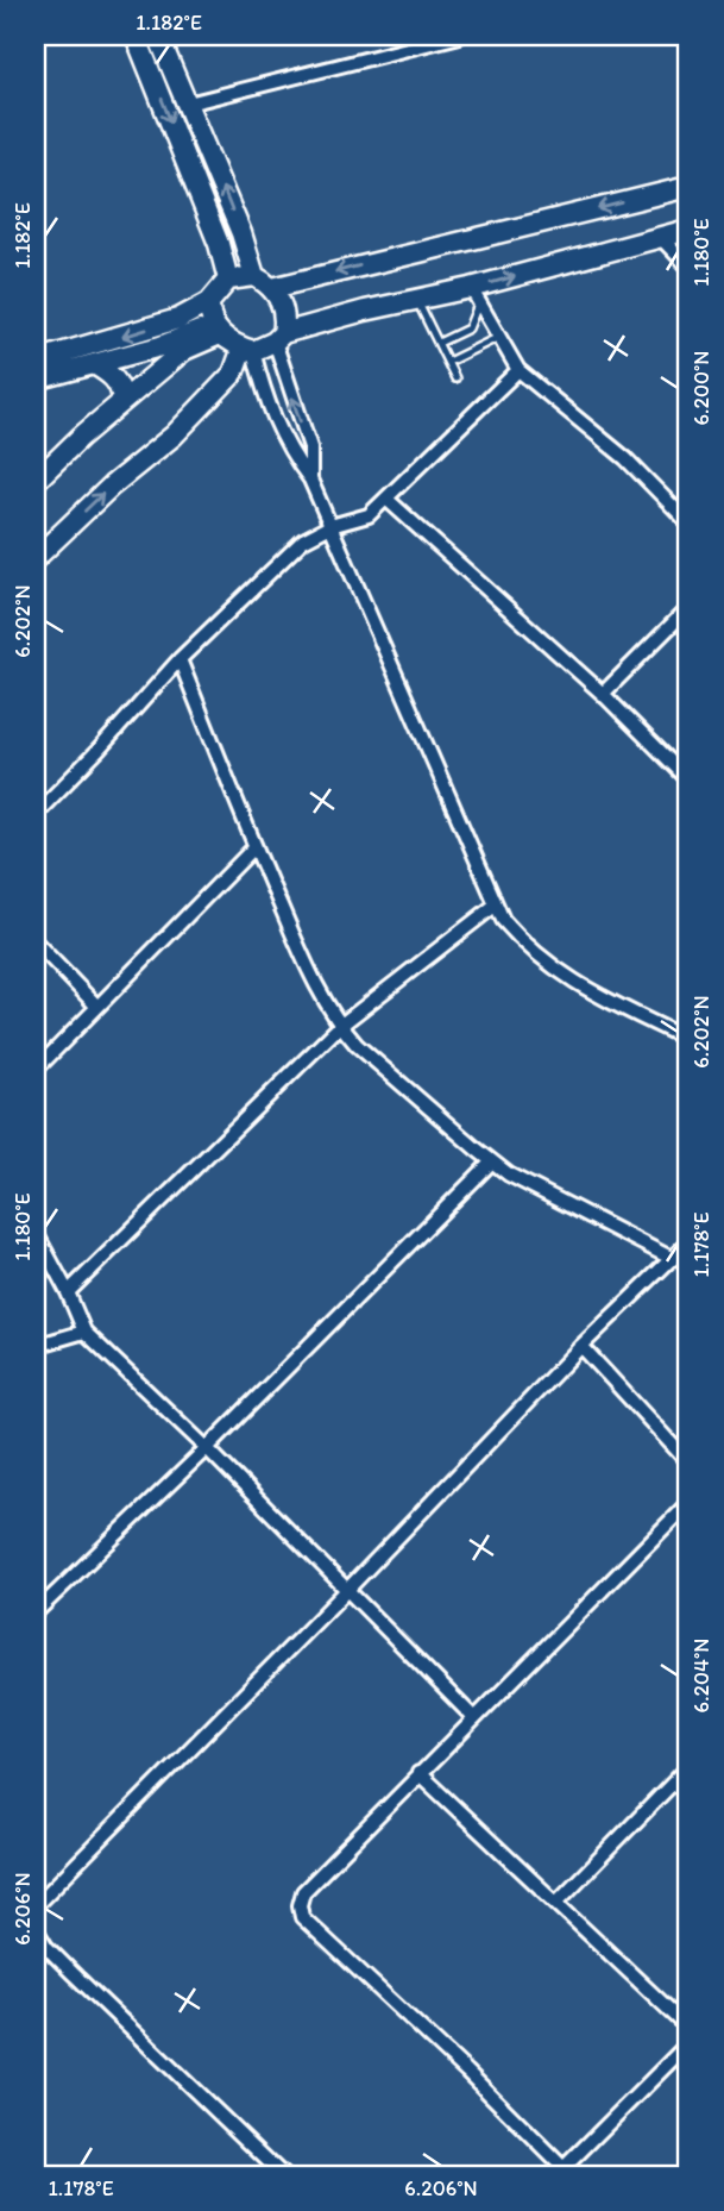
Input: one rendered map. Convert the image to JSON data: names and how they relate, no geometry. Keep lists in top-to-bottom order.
{
  "coordinates": [
    "1.182°E",
    "1.180°E",
    "6.200°N",
    "6.202°N",
    "1.178°E",
    "6.204°N",
    "6.206°N"
  ]
}
